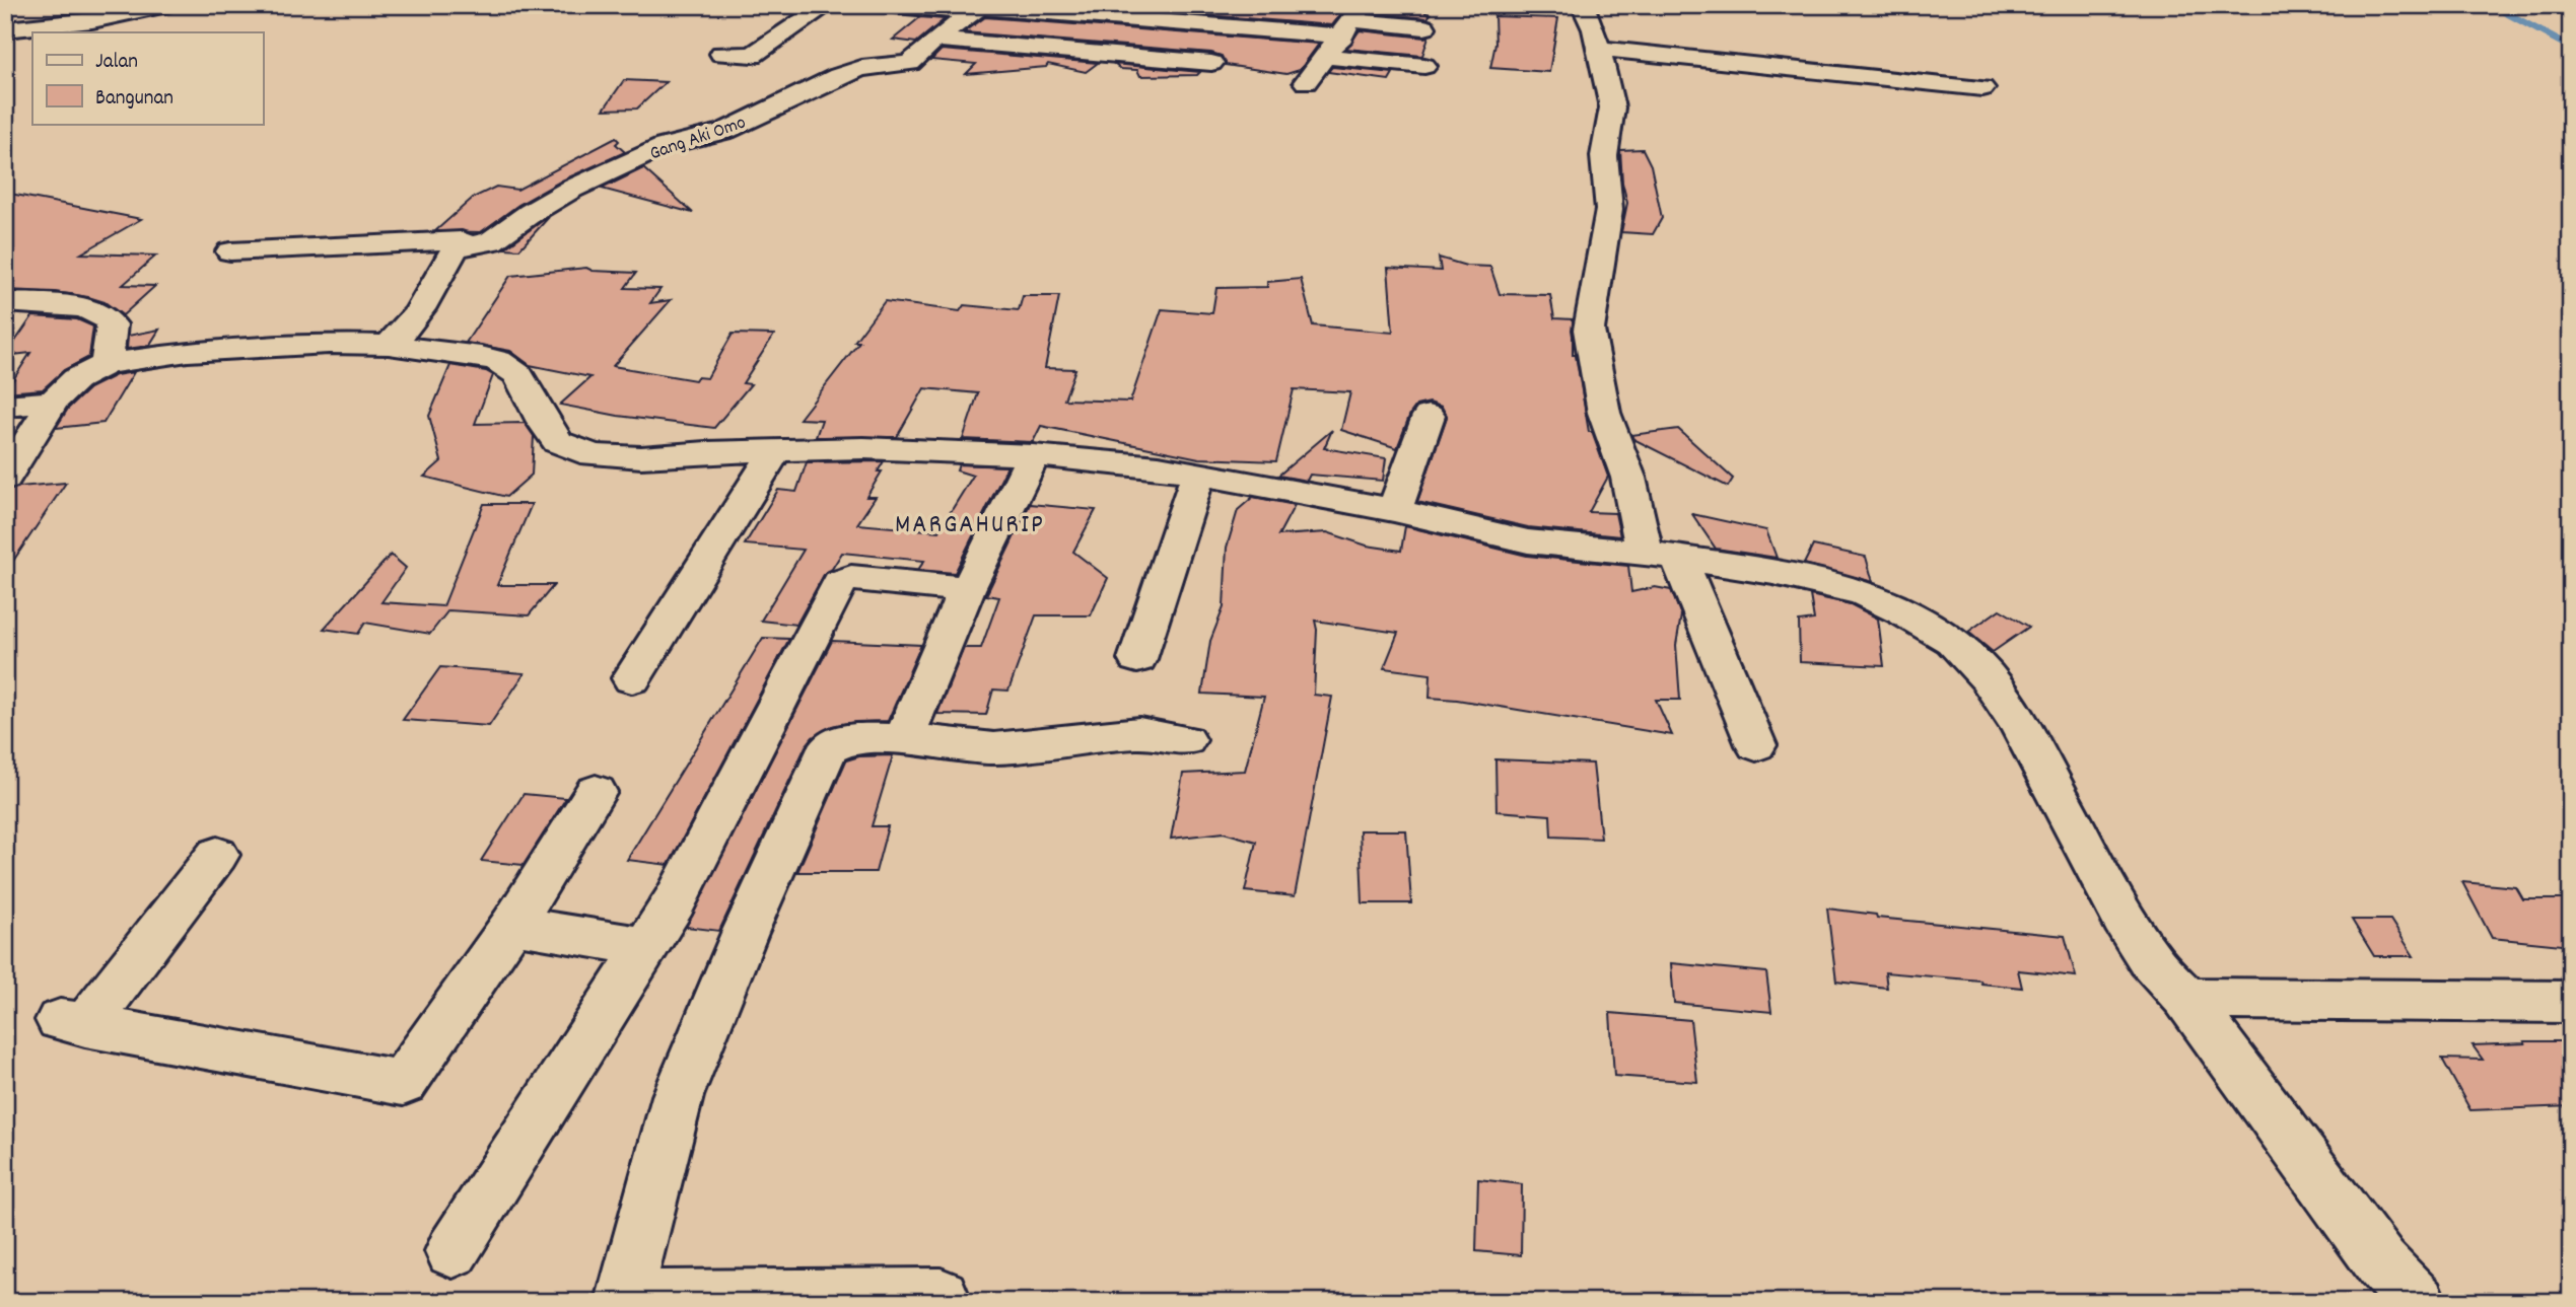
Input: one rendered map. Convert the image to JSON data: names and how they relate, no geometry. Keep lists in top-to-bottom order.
{
  "streets": {
    "street": ["Gang Aki Omo"]
  },
  "districts": ["MARGAHURIP"],
  "legend": ["Jalan", "Bangunan"]
}
